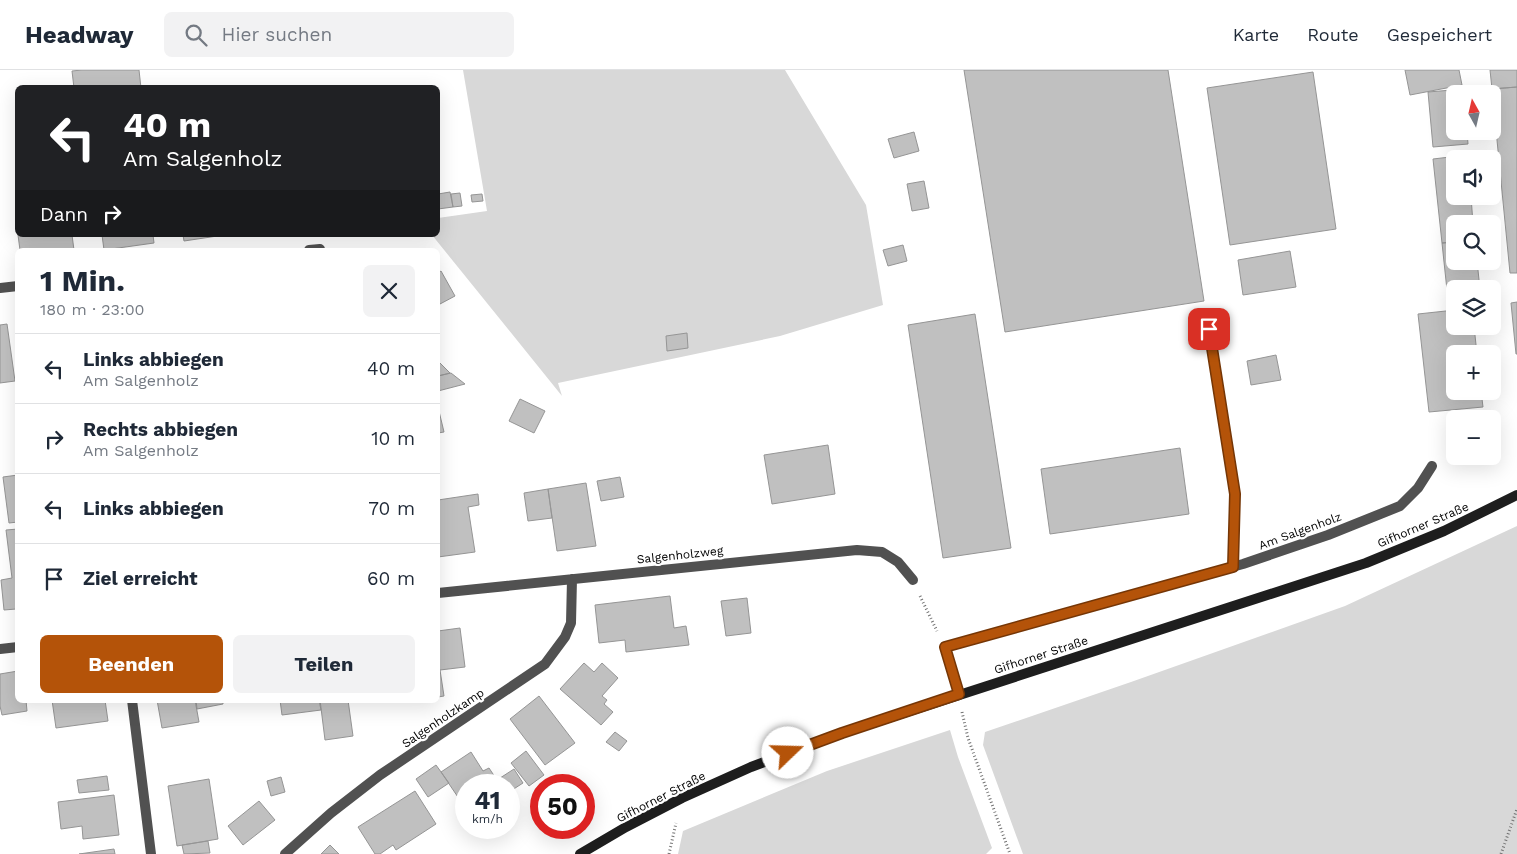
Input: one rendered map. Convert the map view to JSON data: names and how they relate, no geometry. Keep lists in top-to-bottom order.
{
  "streets": {
    "main road": ["Gifhorner Straße"],
    "street": ["Am Salgenholz", "Salgenholzweg", "Salgenholzkamp"]
  },
  "crossings": [
    ["Salgenholzweg", "Salgenholzkamp"]
  ],
  "north": "top",
  "page": {
    "header": "Headway",
    "search": "Hier suchen",
    "nav": ["Karte", "Route", "Gespeichert"],
    "map_buttons": ["+", "−"],
    "turn": ["40 m", "Am Salgenholz"],
    "then": "Dann",
    "heading": ["1 Min.", "180 m · 23:00"],
    "list": [
      {
        "name": "Links abbiegen",
        "note": "Am Salgenholz",
        "value": "40 m"
      },
      {
        "name": "Rechts abbiegen",
        "note": "Am Salgenholz",
        "value": "10 m"
      },
      {
        "name": "Links abbiegen",
        "value": "70 m"
      },
      {
        "name": "Ziel erreicht",
        "value": "60 m"
      }
    ],
    "buttons": ["Beenden", "Teilen"],
    "speed": "41 km/h",
    "limit": "50"
  }
}
